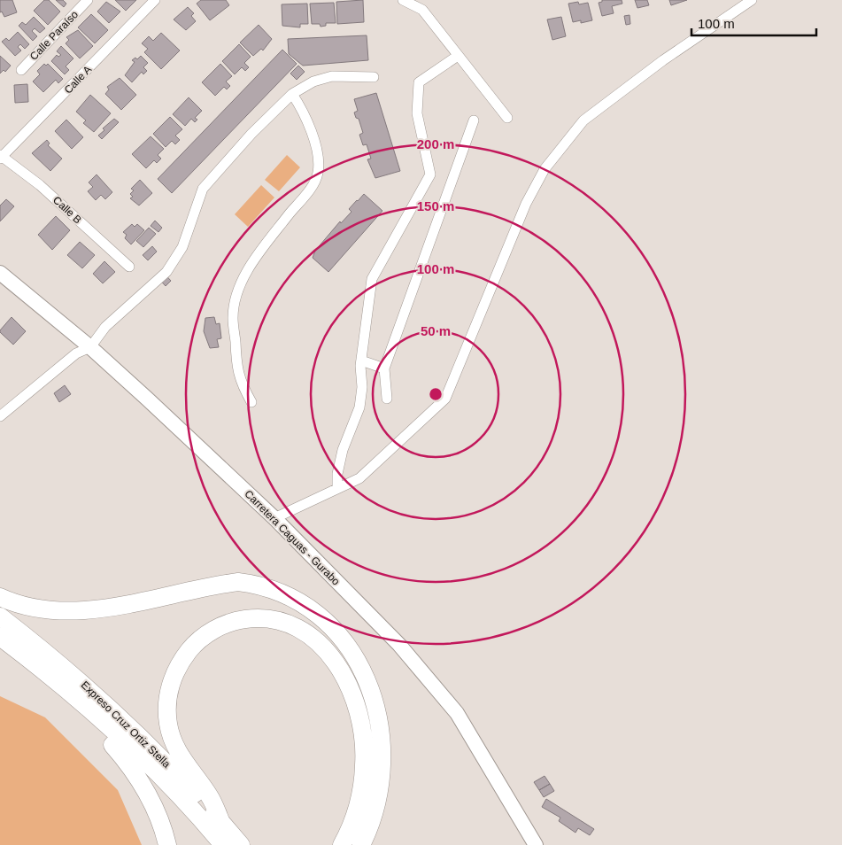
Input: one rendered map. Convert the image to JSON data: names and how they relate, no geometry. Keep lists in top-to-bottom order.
{
  "streets": {
    "highway": ["Expreso Cruz Ortiz Stella"],
    "main road": ["Carretera Caguas - Gurabo"],
    "street": ["Calle Paraíso", "Calle A", "Calle B"]
  },
  "crossings": [
    ["Calle A", "Calle B"]
  ],
  "scale_bar": "100 m",
  "rings": [
    "200 m",
    "150 m",
    "100 m",
    "50 m"
  ]
}
